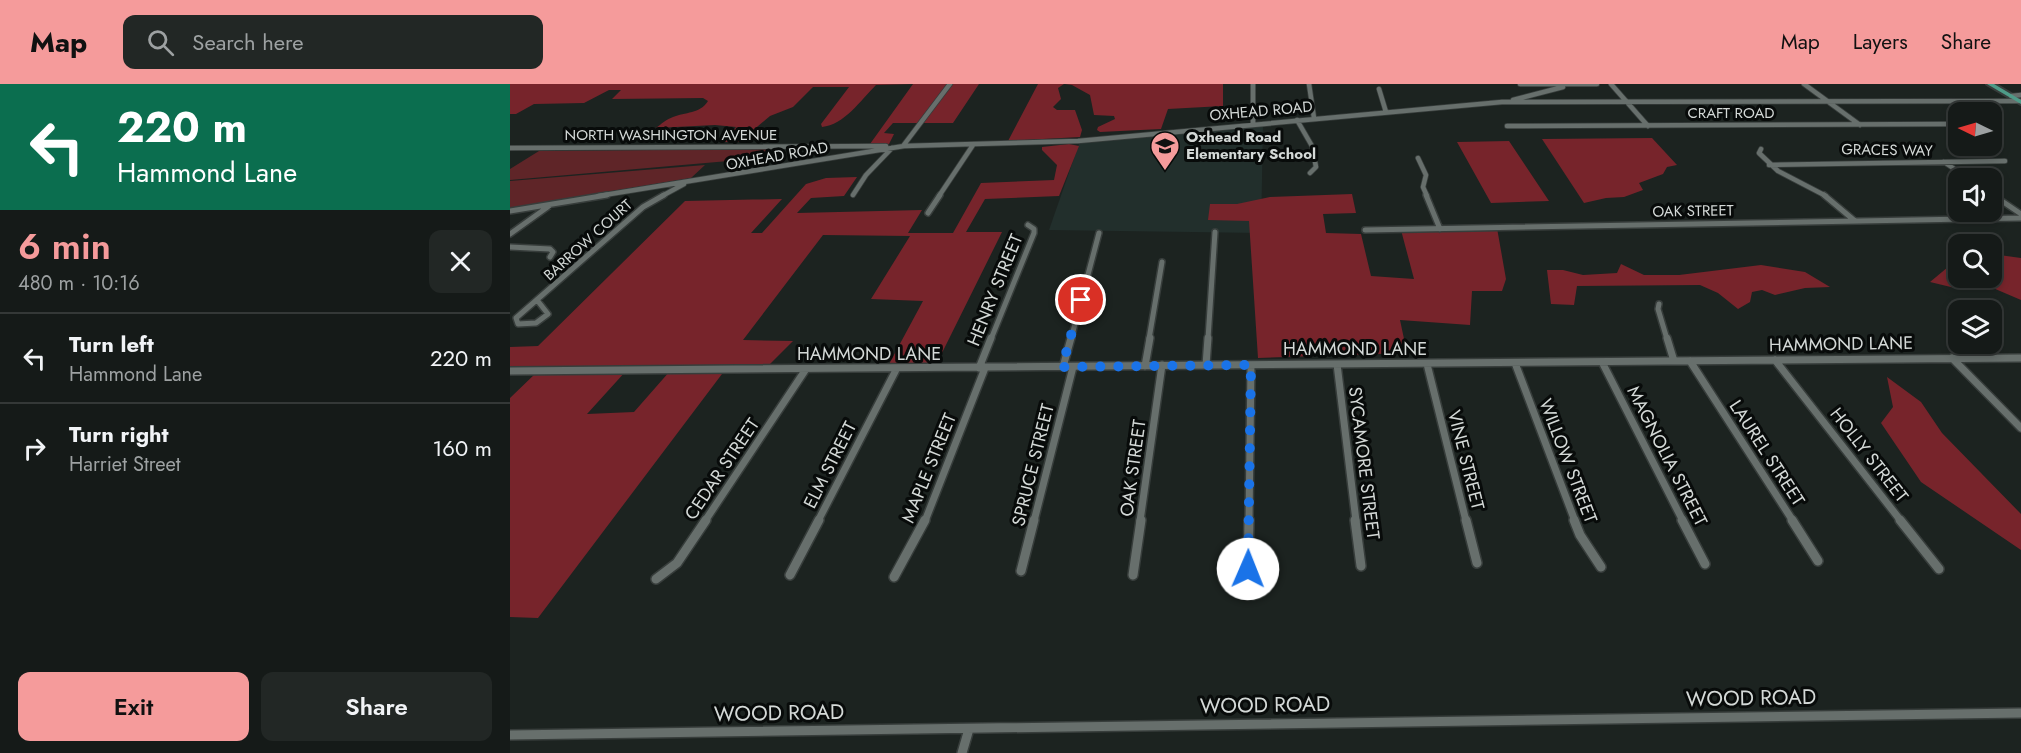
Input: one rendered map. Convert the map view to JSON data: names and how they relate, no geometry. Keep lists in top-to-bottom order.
{
  "streets": {
    "street": [
      "OXHEAD ROAD",
      "CRAFT ROAD",
      "NORTH WASHINGTON AVENUE",
      "GRACES WAY",
      "OAK STREET",
      "BARROW COURT",
      "HENRY STREET",
      "HAMMOND LANE",
      "LAUREL STREET",
      "HOLLY STREET",
      "MAGNOLIA STREET",
      "VINE STREET",
      "WILLOW STREET",
      "SYCAMORE STREET",
      "ELM STREET",
      "SPRUCE STREET",
      "MAPLE STREET",
      "CEDAR STREET",
      "WOOD ROAD"
    ]
  },
  "crossings": [
    ["OXHEAD ROAD", "NORTH WASHINGTON AVENUE"],
    ["OXHEAD ROAD", "BARROW COURT"],
    ["OAK STREET", "HAMMOND LANE"],
    ["HENRY STREET", "HAMMOND LANE"],
    ["HENRY STREET", "MAPLE STREET"],
    ["HAMMOND LANE", "LAUREL STREET"],
    ["HAMMOND LANE", "HOLLY STREET"],
    ["HAMMOND LANE", "MAGNOLIA STREET"],
    ["HAMMOND LANE", "VINE STREET"],
    ["HAMMOND LANE", "WILLOW STREET"],
    ["HAMMOND LANE", "SYCAMORE STREET"],
    ["HAMMOND LANE", "ELM STREET"],
    ["HAMMOND LANE", "SPRUCE STREET"],
    ["HAMMOND LANE", "MAPLE STREET"],
    ["HAMMOND LANE", "CEDAR STREET"]
  ],
  "places": {
    "school or university": ["Oxhead Road Elementary School"]
  },
  "north": "left",
  "page": {
    "header": "Map",
    "search": "Search here",
    "nav": ["Map", "Layers", "Share"],
    "turn": ["220 m", "Hammond Lane"],
    "heading": ["6 min", "480 m · 10:16"],
    "list": [
      {
        "name": "Turn left",
        "note": "Hammond Lane",
        "value": "220 m"
      },
      {
        "name": "Turn right",
        "note": "Harriet Street",
        "value": "160 m"
      }
    ],
    "buttons": ["Exit", "Share"]
  }
}
